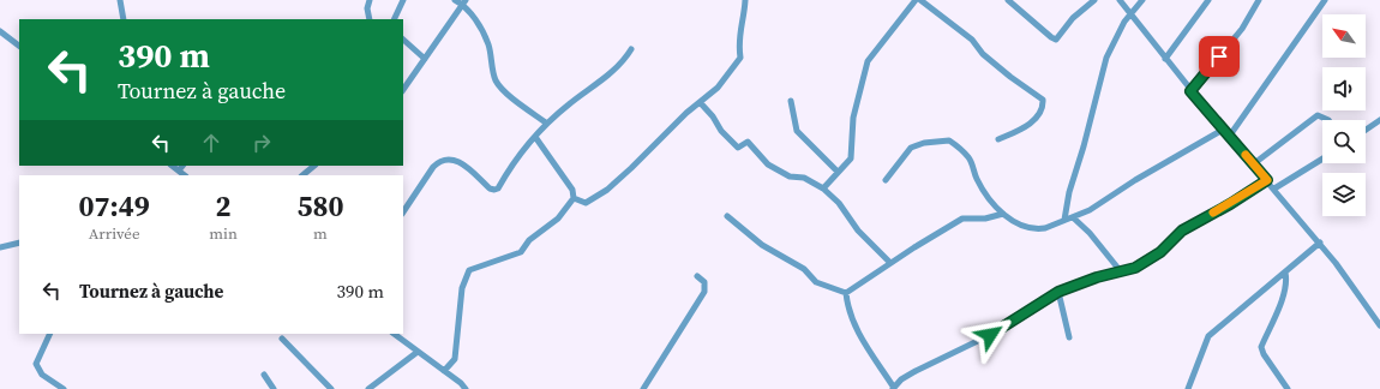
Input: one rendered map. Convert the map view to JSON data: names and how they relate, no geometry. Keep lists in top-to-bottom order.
{
  "north": "top left",
  "page": {
    "turn": ["390 m", "Tournez à gauche"],
    "eta": [
      "07:49",
      "Arrivée",
      "2",
      "min",
      "580",
      "m"
    ],
    "list": [
      {
        "name": "Tournez à gauche",
        "value": "390 m"
      }
    ]
  }
}
